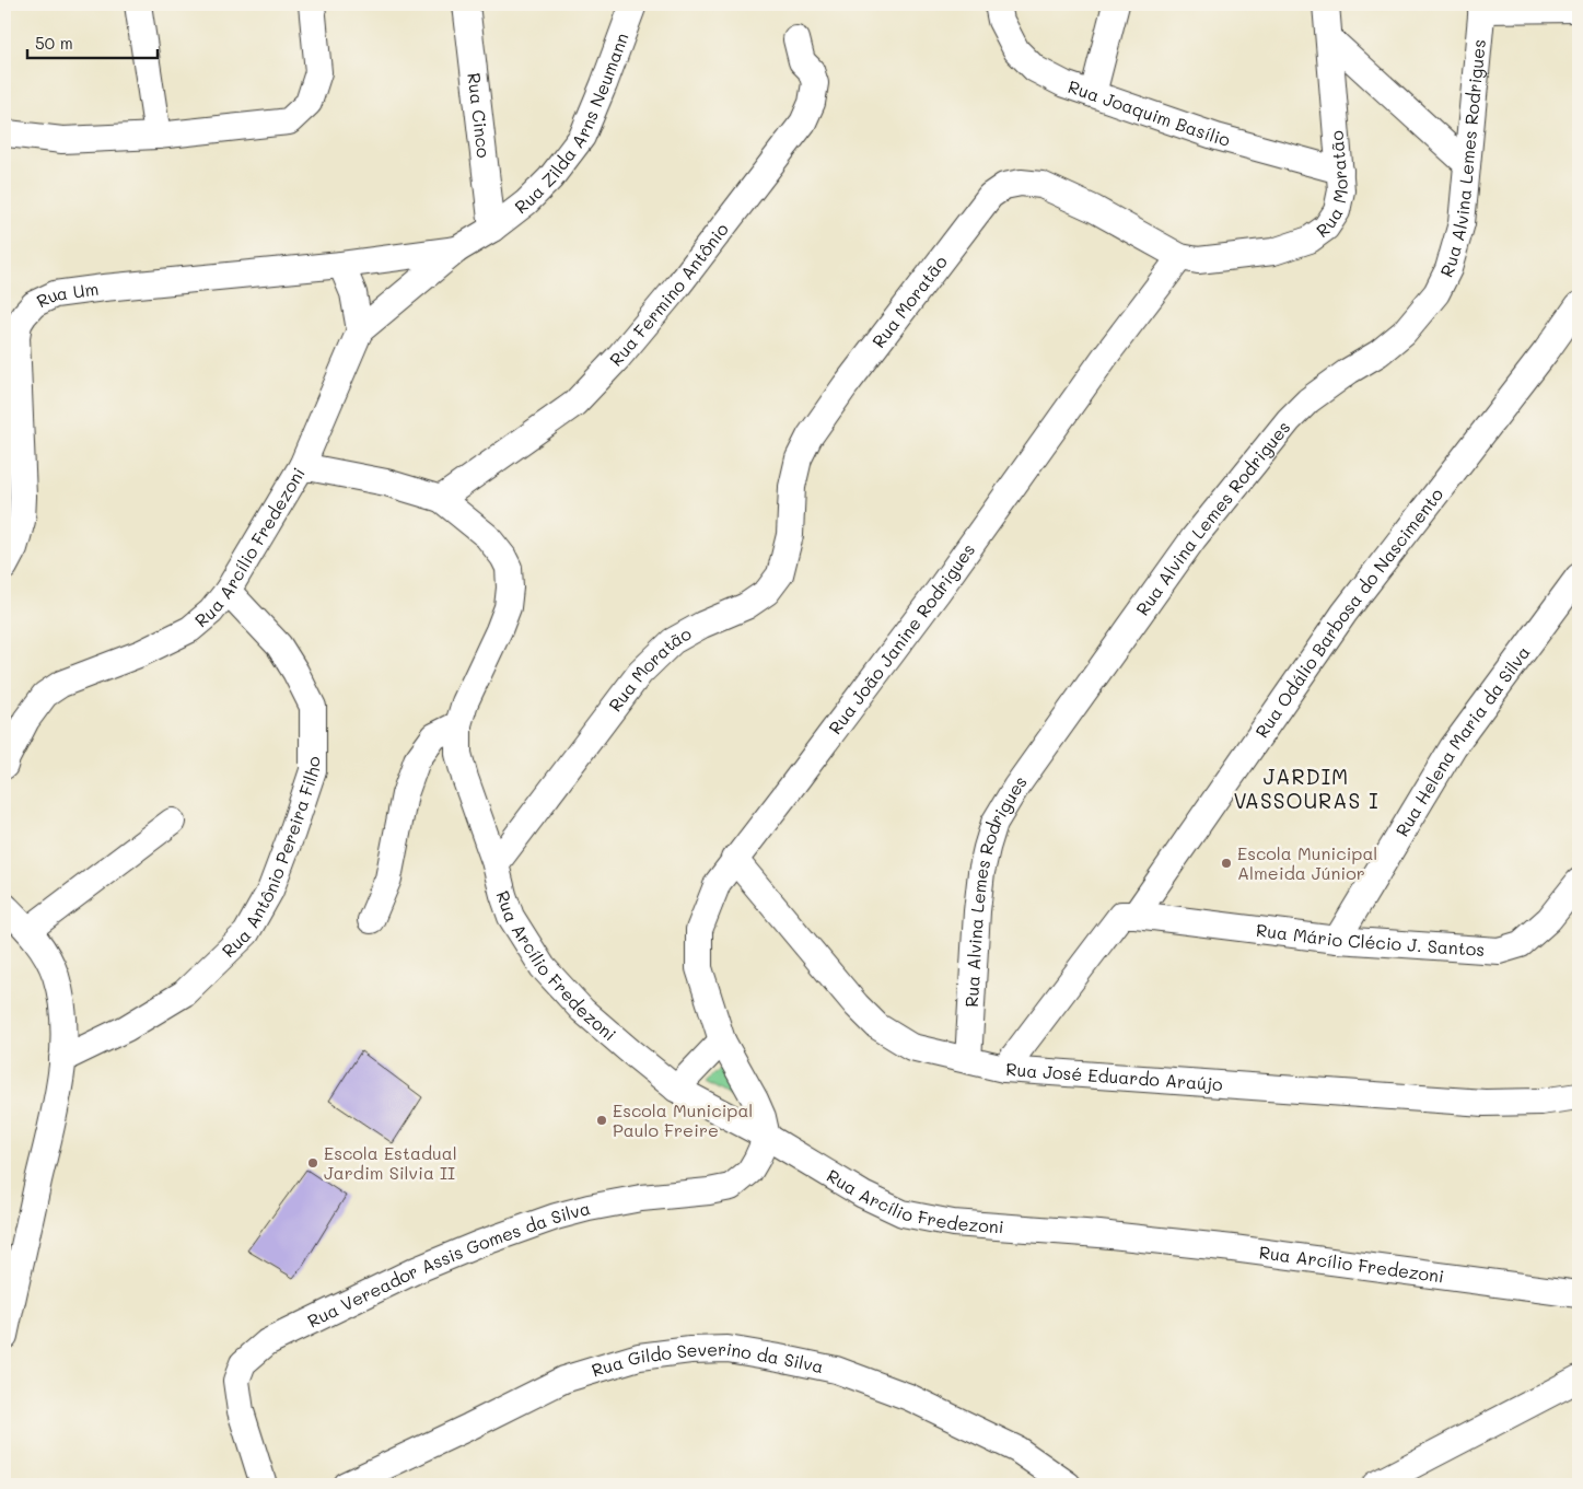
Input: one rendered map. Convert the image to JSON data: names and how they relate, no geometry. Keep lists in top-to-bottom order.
{
  "streets": {
    "street": [
      "Rua Joaquim Basílio",
      "Rua Cinco",
      "Rua Zilda Arns Neumann",
      "Rua Alvina Lemes Rodrigues",
      "Rua Moratão",
      "Rua Fermino Antônio",
      "Rua Um",
      "Rua Arcílio Fredezoni",
      "Rua Odálio Barbosa do Nascimento",
      "Rua João Janine Rodrigues",
      "Rua Helena Maria da Silva",
      "Rua Antônio Pereira Filho",
      "Rua Mário Clécio J. Santos",
      "Rua José Eduardo Araújo",
      "Rua Vereador Assis Gomes da Silva",
      "Rua Gildo Severino da Silva"
    ]
  },
  "crossings": [
    ["Rua Joaquim Basílio", "Rua Moratão"],
    ["Rua Cinco", "Rua Zilda Arns Neumann"],
    ["Rua Zilda Arns Neumann", "Rua Um"],
    ["Rua Alvina Lemes Rodrigues", "Rua José Eduardo Araújo"],
    ["Rua Moratão", "Rua Arcílio Fredezoni"],
    ["Rua Moratão", "Rua João Janine Rodrigues"],
    ["Rua Fermino Antônio", "Rua Arcílio Fredezoni"],
    ["Rua Arcílio Fredezoni", "Rua João Janine Rodrigues"],
    ["Rua Arcílio Fredezoni", "Rua Antônio Pereira Filho"],
    ["Rua Arcílio Fredezoni", "Rua Vereador Assis Gomes da Silva"],
    ["Rua Odálio Barbosa do Nascimento", "Rua Mário Clécio J. Santos"],
    ["Rua Odálio Barbosa do Nascimento", "Rua José Eduardo Araújo"],
    ["Rua João Janine Rodrigues", "Rua José Eduardo Araújo"],
    ["Rua João Janine Rodrigues", "Rua Vereador Assis Gomes da Silva"],
    ["Rua Helena Maria da Silva", "Rua Mário Clécio J. Santos"]
  ],
  "districts": ["JARDIM VASSOURAS I"],
  "places": ["Escola Municipal Almeida Júnior", "Escola Municipal Paulo Freire", "Escola Estadual Jardim Silvia II"],
  "scale_bar": "50 m"
}
